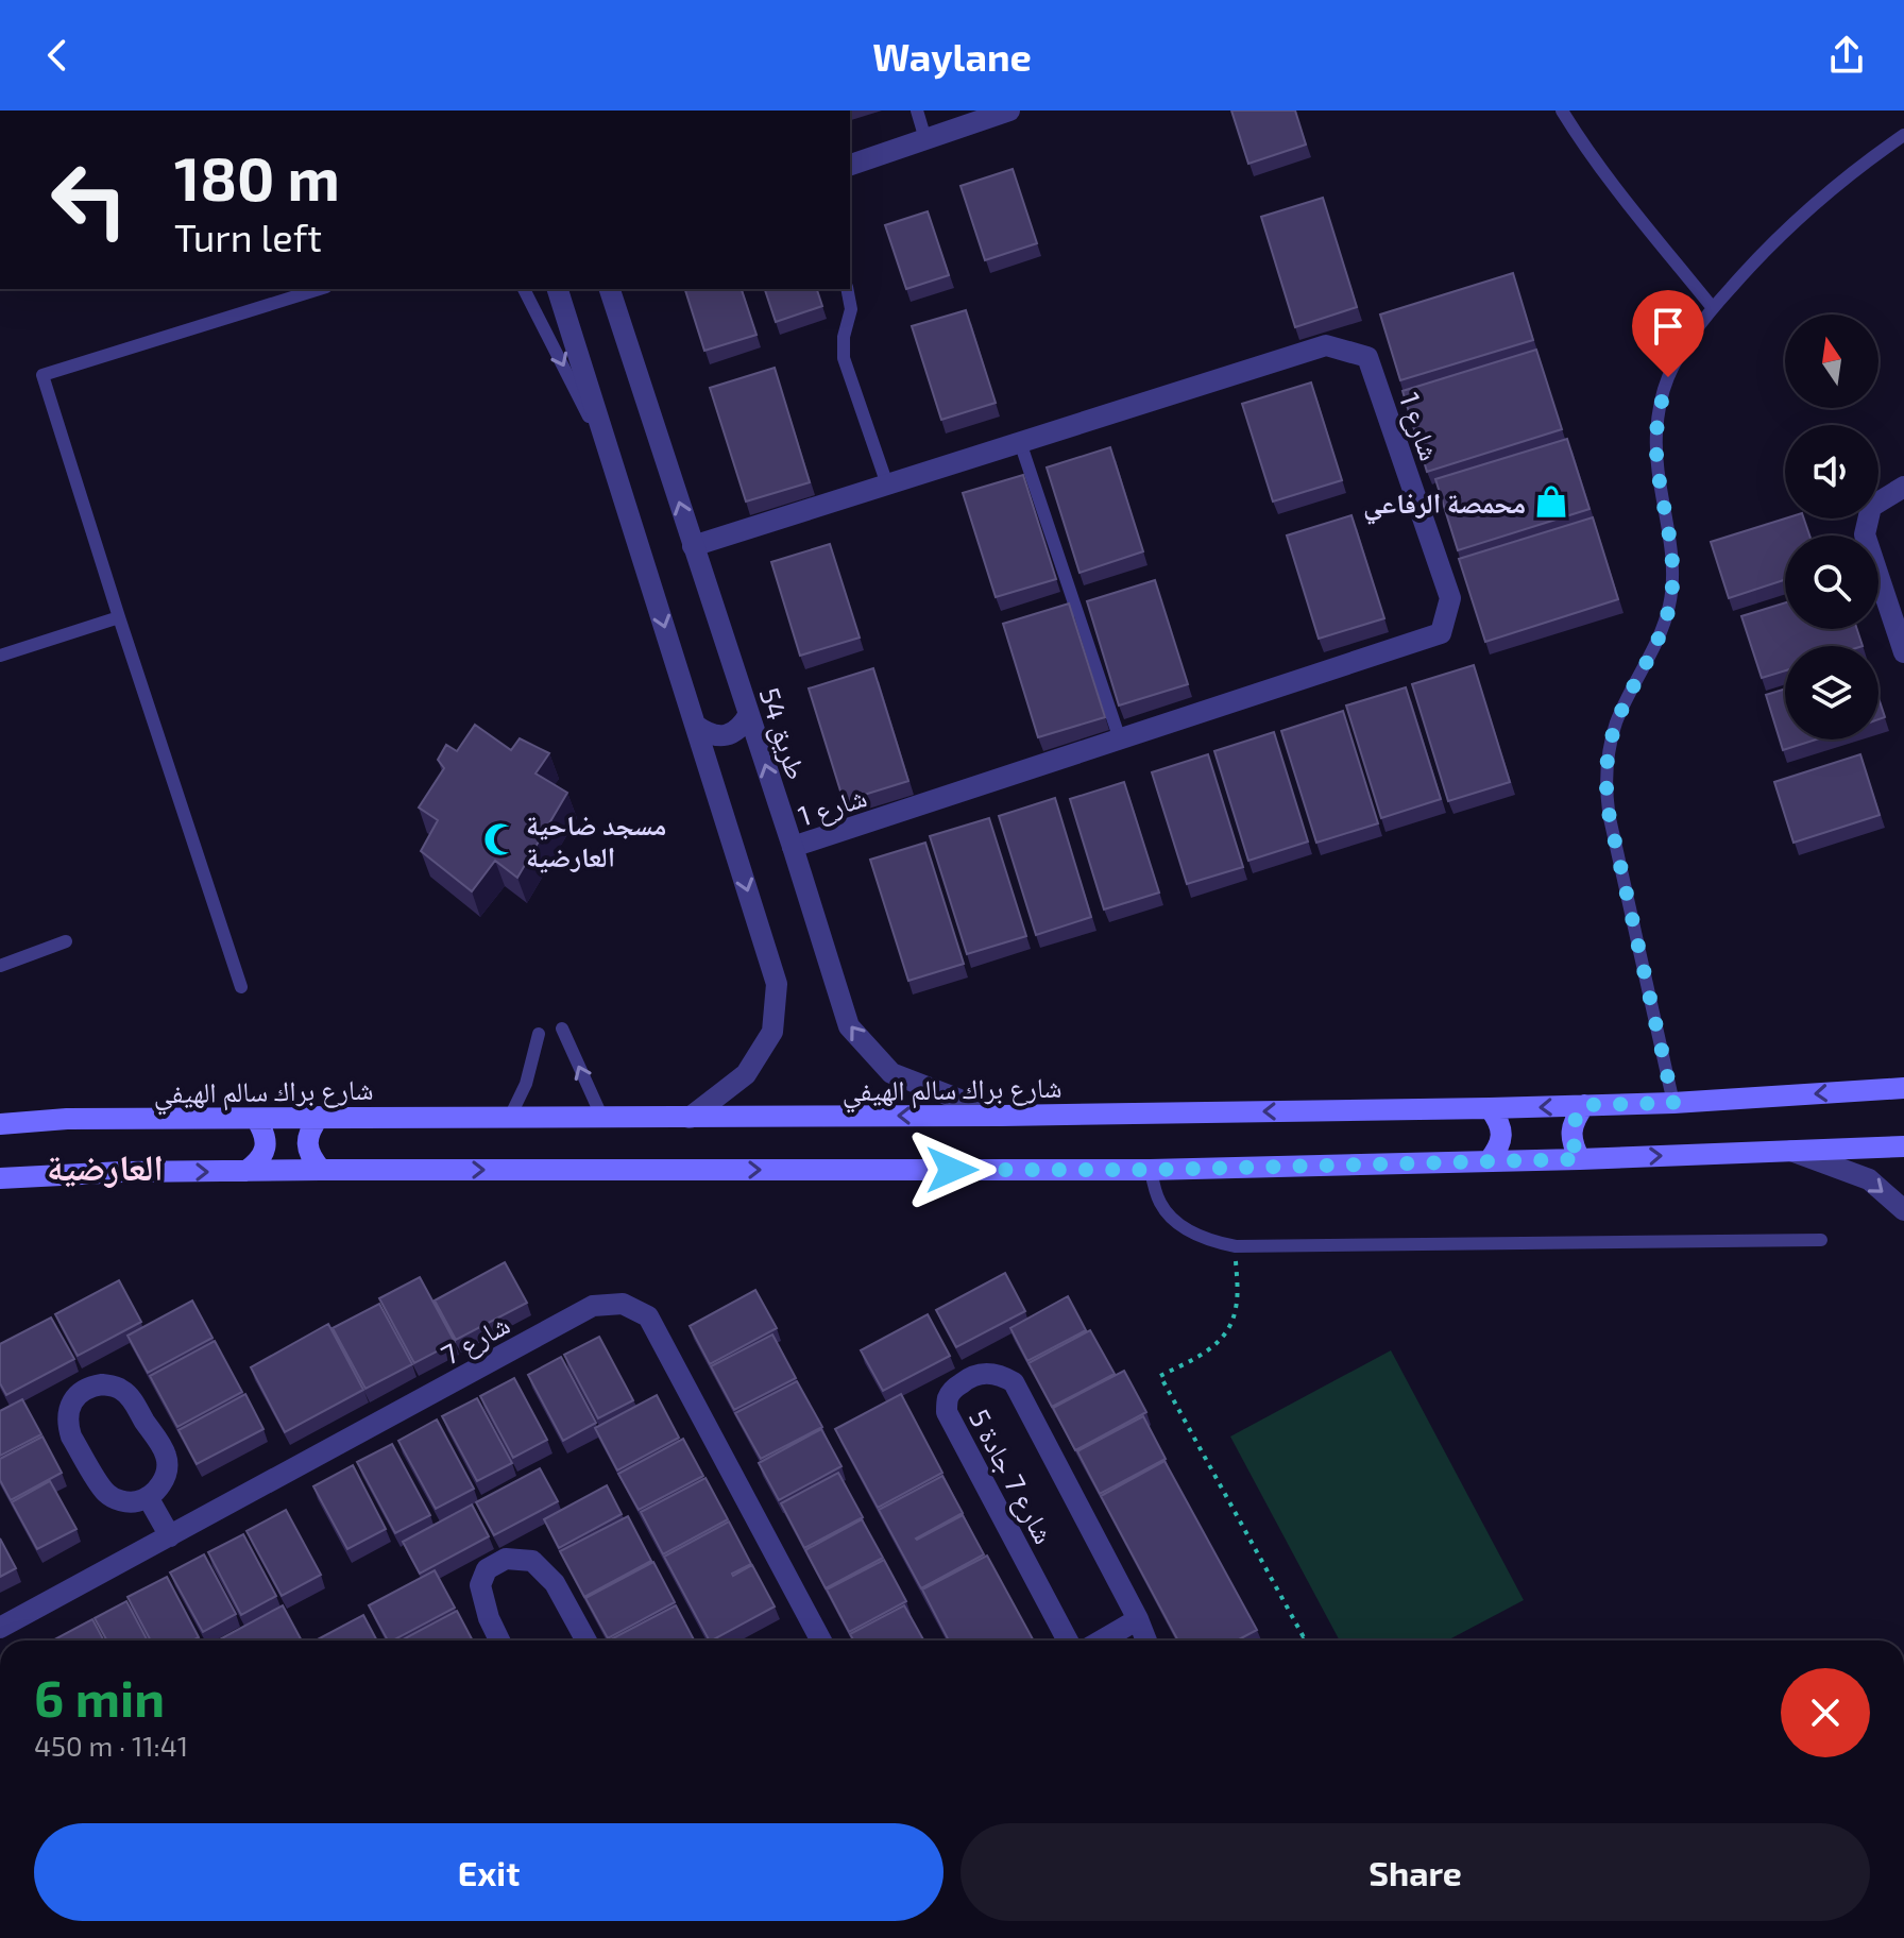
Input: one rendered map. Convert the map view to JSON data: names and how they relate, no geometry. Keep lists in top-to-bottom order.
{
  "streets": {
    "main road": ["شارع براك سالم الهيفي"],
    "street": [
      "شارع 1",
      "طريق 54",
      "شارع 7",
      "شارع 7 جادة 5"
    ]
  },
  "crossings": [
    ["شارع 1", "طريق 54"],
    ["طريق 54", "شارع براك سالم الهيفي"]
  ],
  "districts": ["العارضية"],
  "places": {
    "shop": ["محمصة الرفاعي"],
    "mosque": ["مسجد ضاحية العارضية"]
  },
  "north": "top",
  "page": {
    "header": "Waylane",
    "turn": ["180 m", "Turn left"],
    "heading": ["6 min", "450 m · 11:41"],
    "buttons": ["Exit", "Share"]
  }
}
